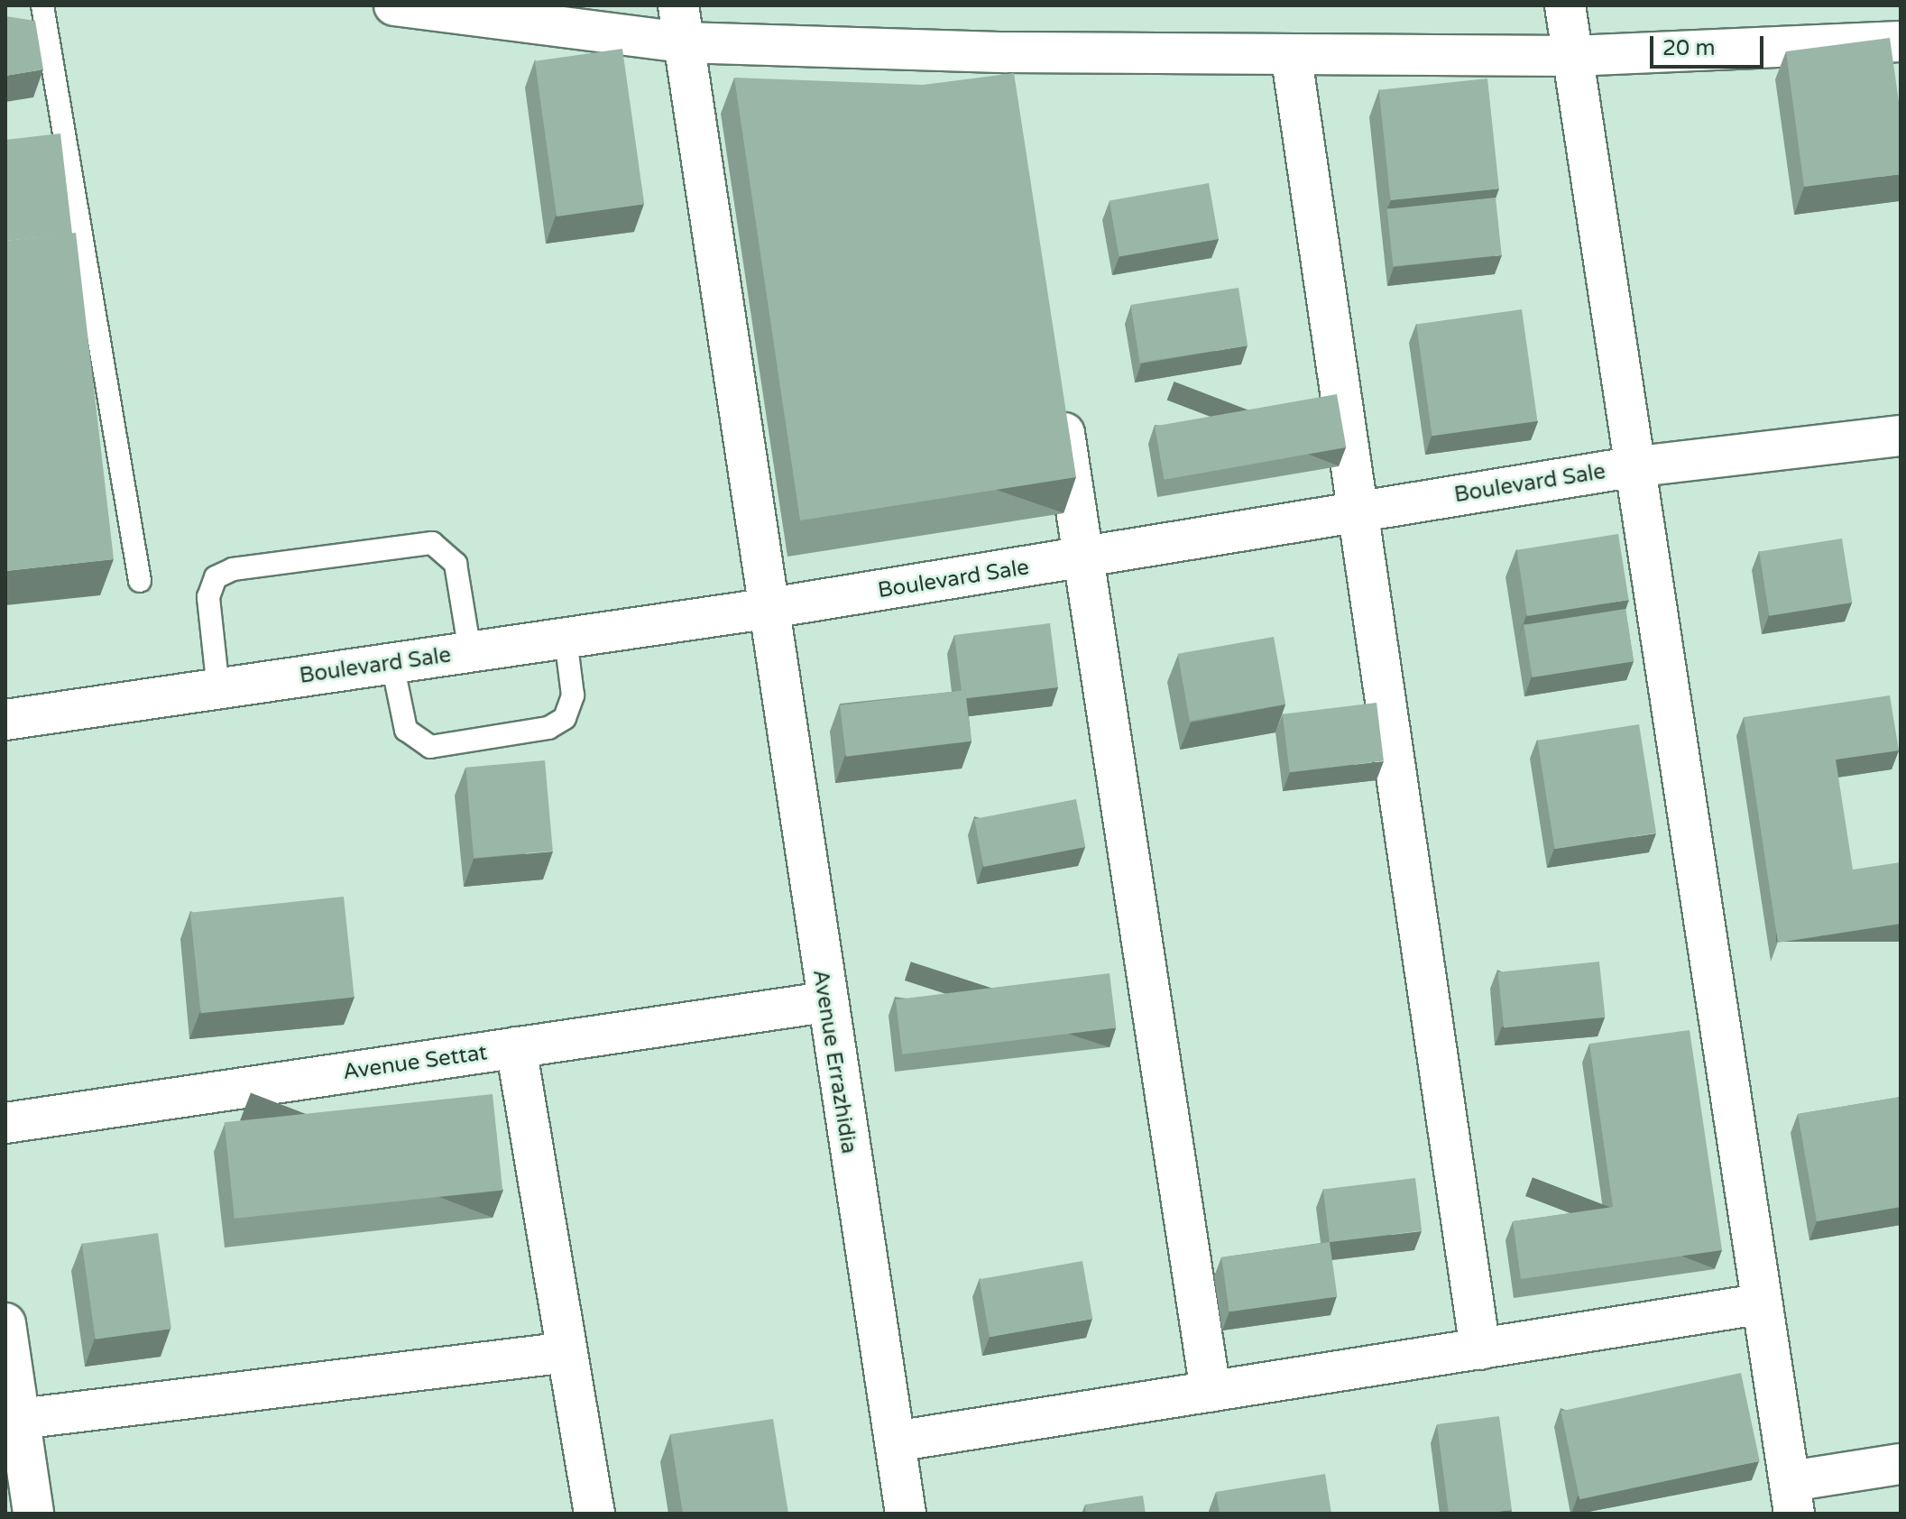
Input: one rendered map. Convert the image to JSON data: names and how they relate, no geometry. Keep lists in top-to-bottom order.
{
  "streets": {
    "street": ["Boulevard Sale", "Avenue Errazhidia", "Avenue Settat"]
  },
  "crossings": [
    ["Boulevard Sale", "Avenue Errazhidia"],
    ["Avenue Errazhidia", "Avenue Settat"]
  ],
  "scale_bar": "20 m"
}
